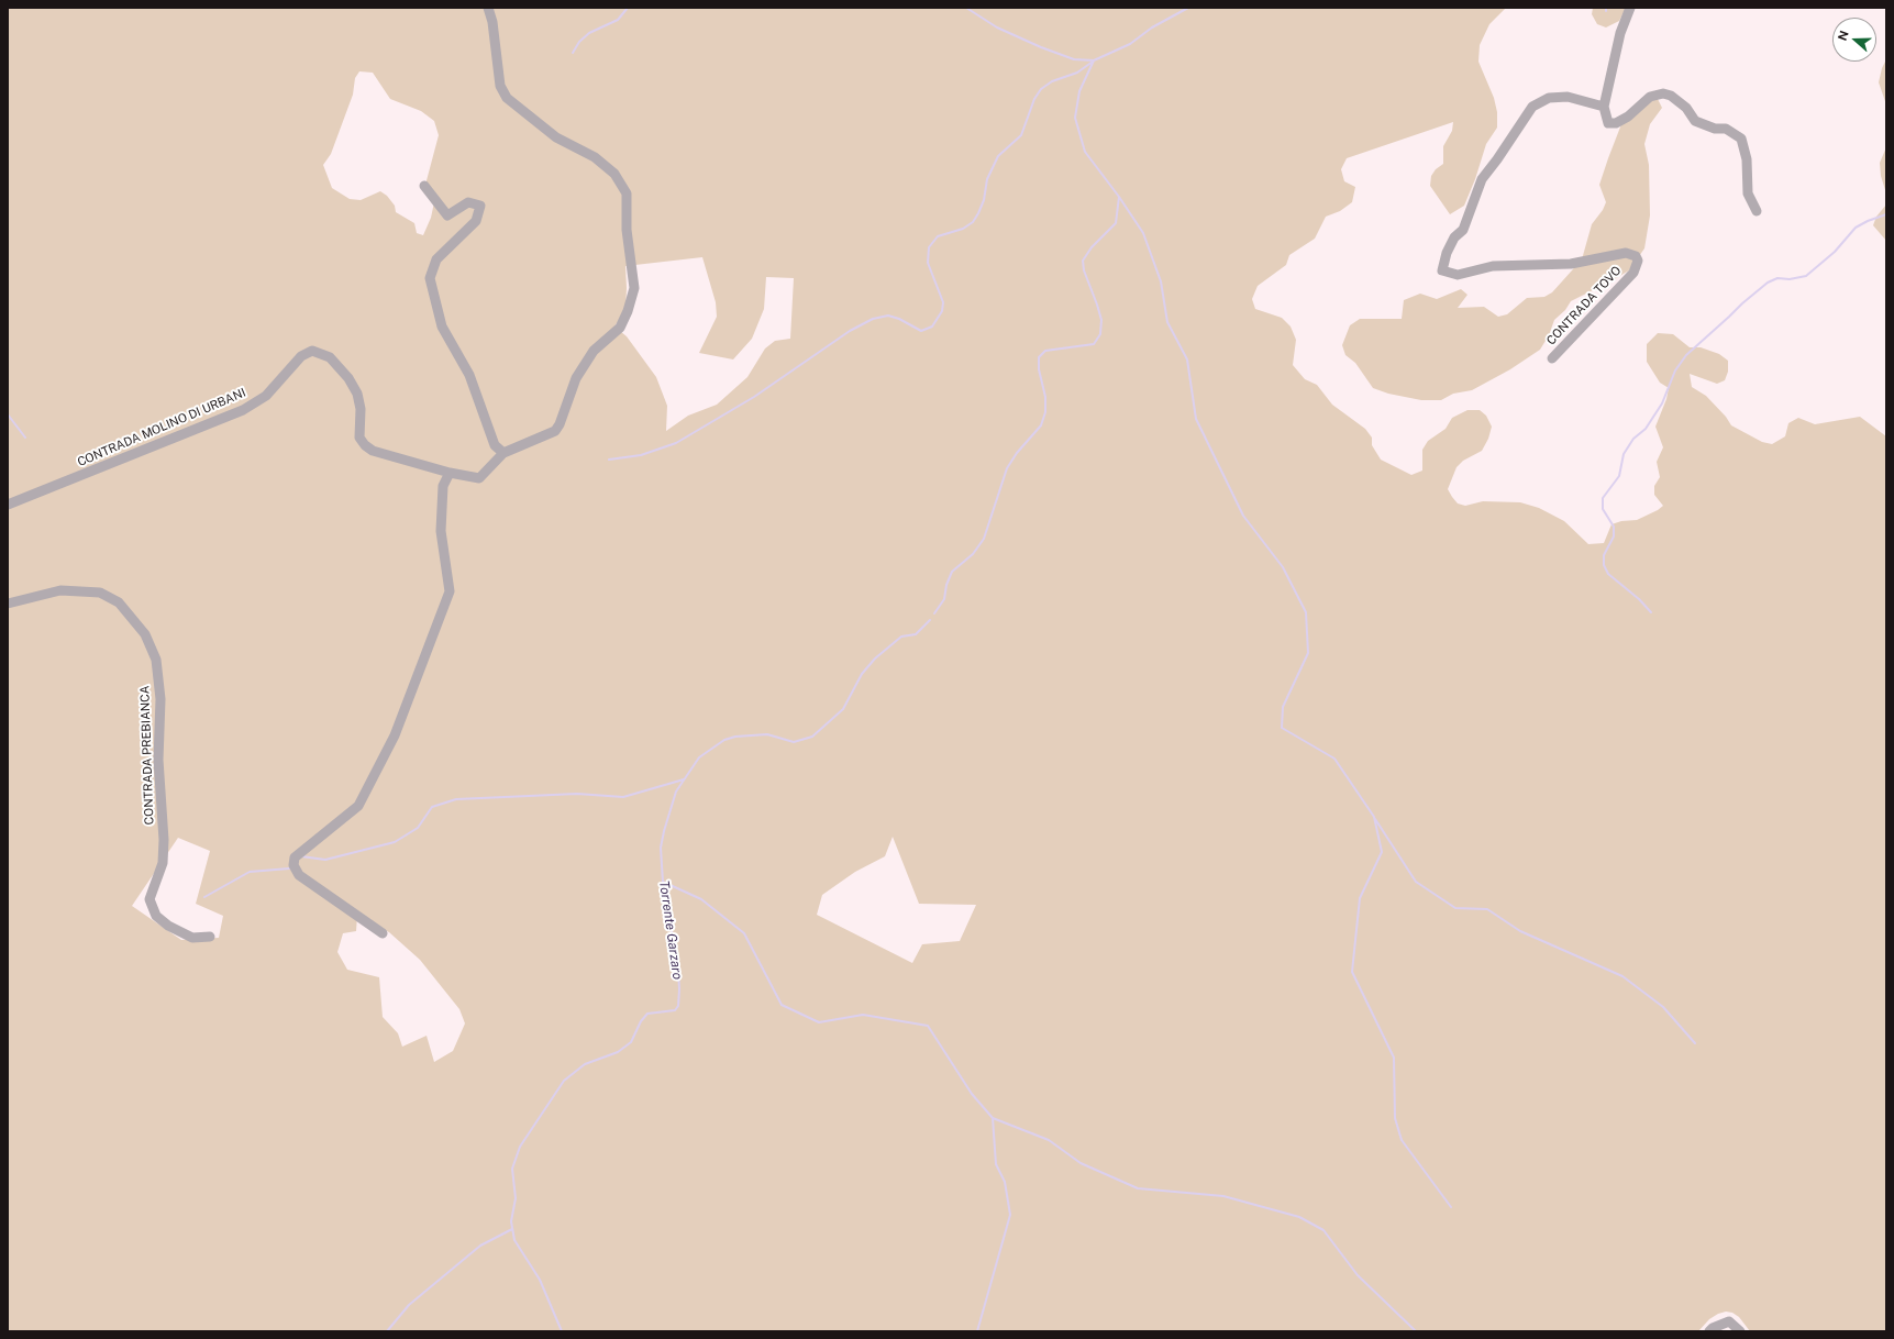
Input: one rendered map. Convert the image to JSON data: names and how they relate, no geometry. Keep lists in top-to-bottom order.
{
  "streets": {
    "street": ["CONTRADA TOVO", "CONTRADA MOLINO DI URBANI", "CONTRADA PREBIANCA"]
  },
  "water": ["Torrente Garzaro"],
  "north": "left"
}
